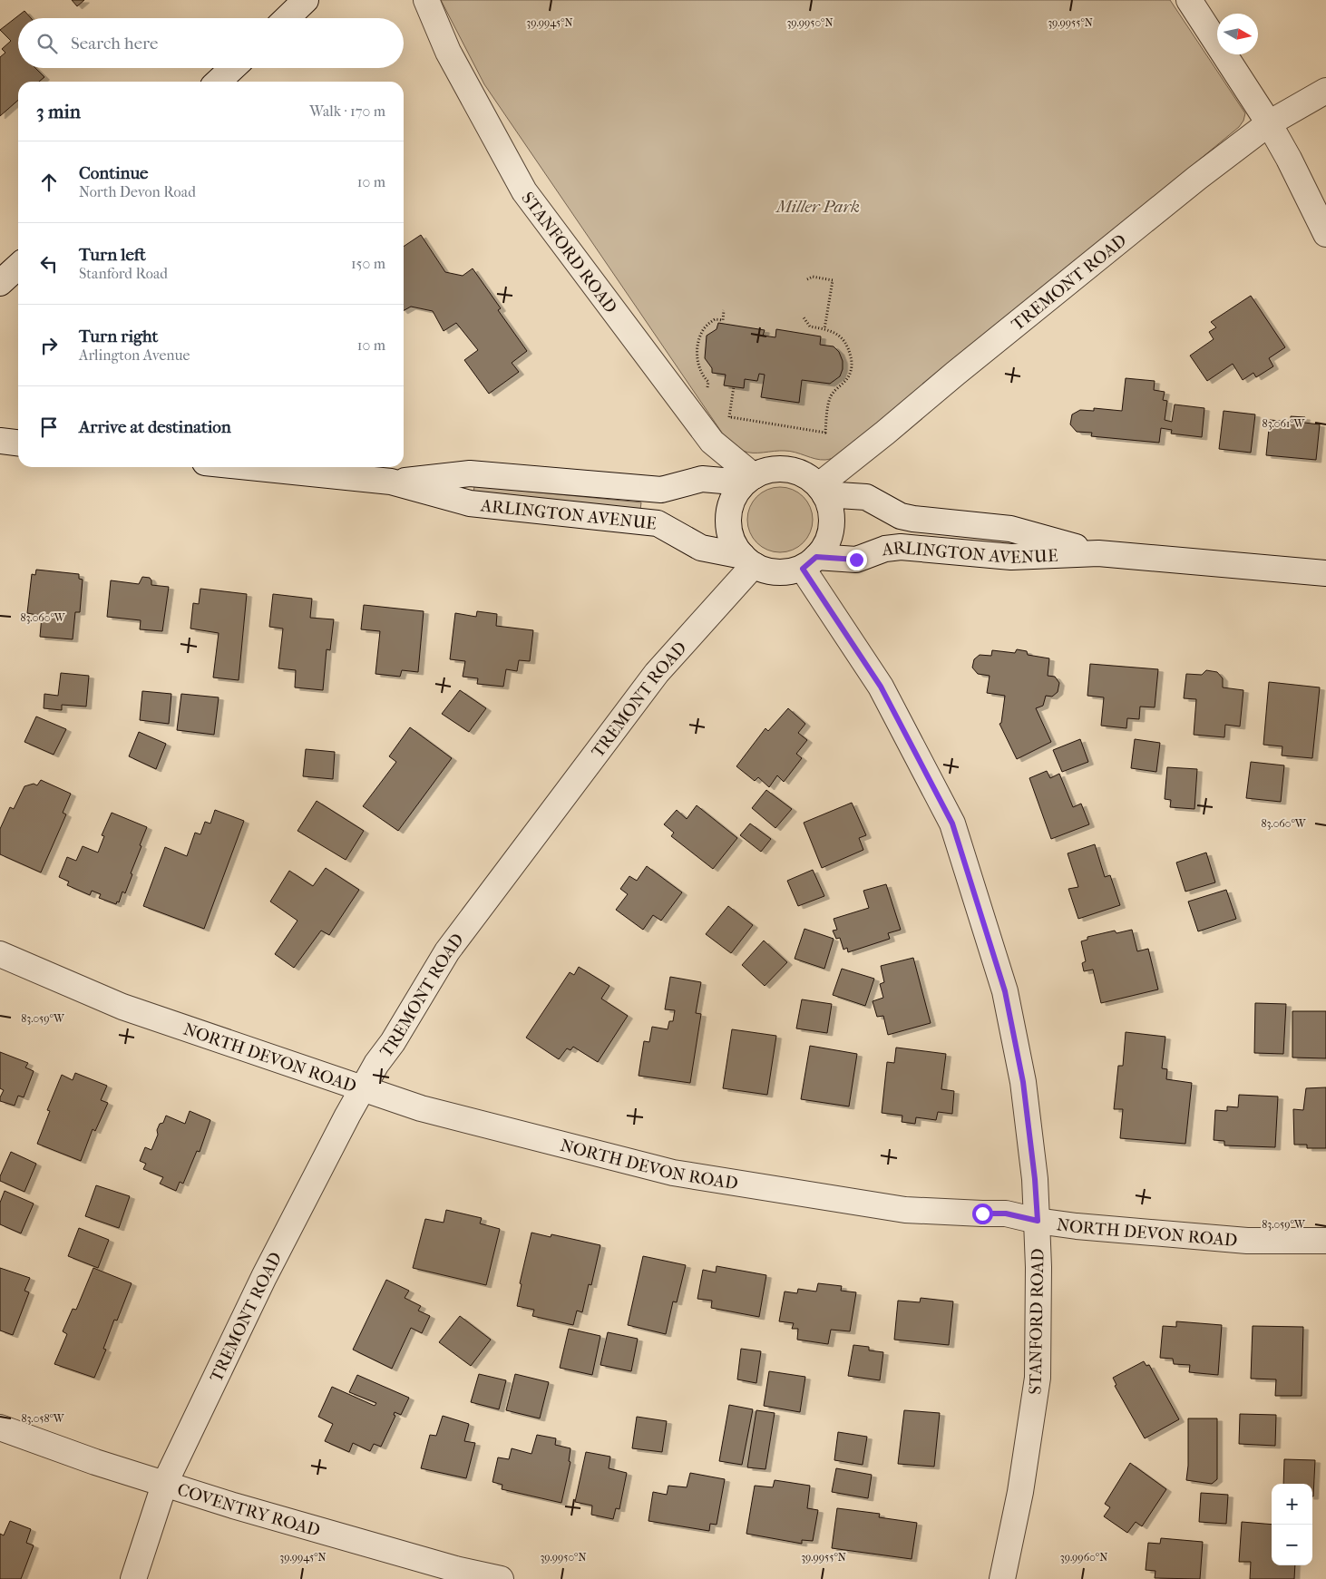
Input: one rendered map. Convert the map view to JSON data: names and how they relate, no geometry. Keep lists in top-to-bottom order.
{
  "streets": {
    "street": [
      "STANFORD ROAD",
      "TREMONT ROAD",
      "ARLINGTON AVENUE",
      "NORTH DEVON ROAD",
      "COVENTRY ROAD"
    ]
  },
  "crossings": [
    ["STANFORD ROAD", "TREMONT ROAD"],
    ["STANFORD ROAD", "ARLINGTON AVENUE"],
    ["STANFORD ROAD", "NORTH DEVON ROAD"],
    ["TREMONT ROAD", "ARLINGTON AVENUE"],
    ["TREMONT ROAD", "NORTH DEVON ROAD"],
    ["TREMONT ROAD", "COVENTRY ROAD"]
  ],
  "parks": ["Miller Park"],
  "north": "right",
  "page": {
    "search": "Search here",
    "heading": ["3 min", "Walk · 170 m"],
    "list": [
      ["Continue", "North Devon Road", "10 m"],
      ["Turn left", "Stanford Road", "150 m"],
      ["Turn right", "Arlington Avenue", "10 m"],
      "Arrive at destination"
    ],
    "map_buttons": ["+", "−"]
  },
  "coordinates": [
    "39.9945°N",
    "39.9950°N",
    "39.9955°N",
    "83.061°W",
    "83.060°W",
    "83.059°W",
    "83.058°W",
    "39.9960°N"
  ]
}
